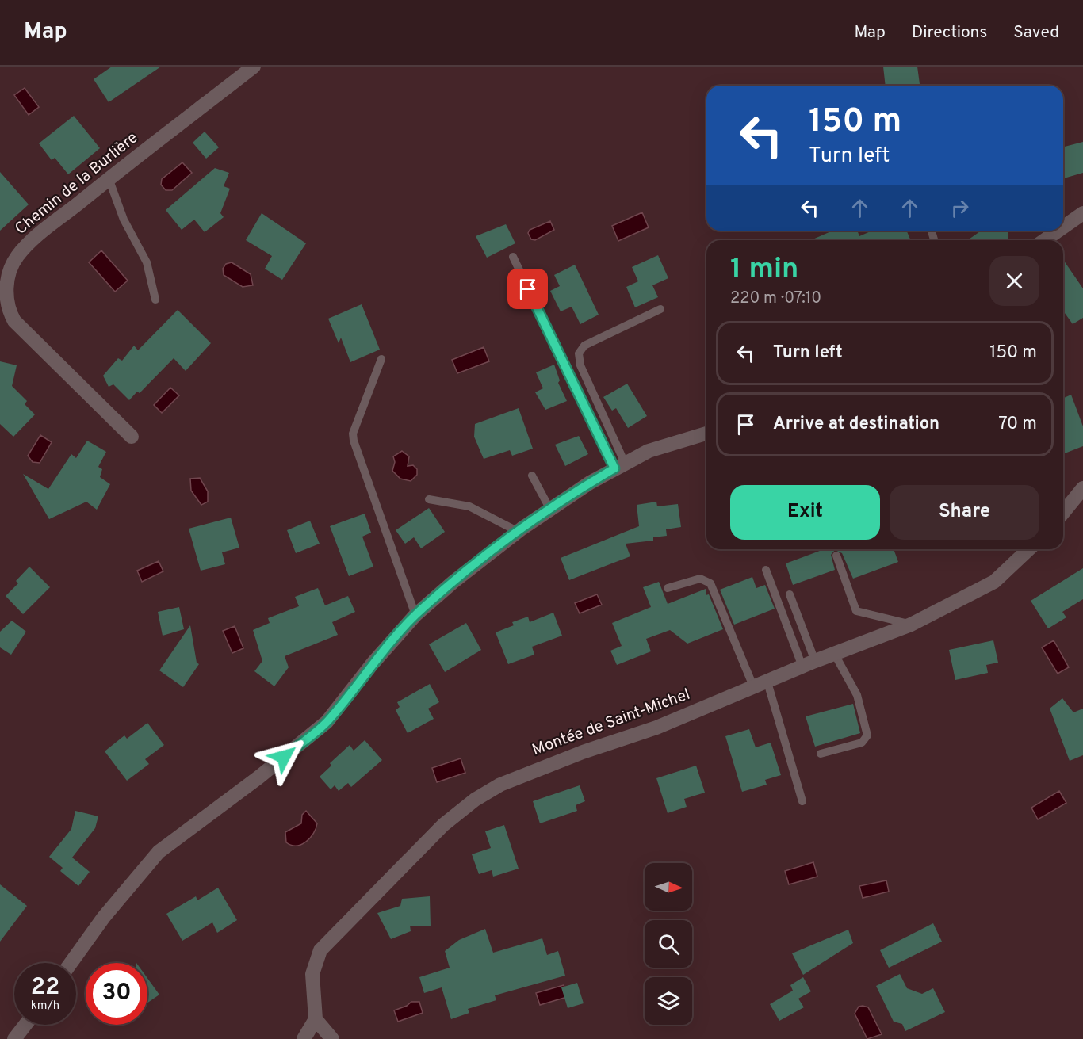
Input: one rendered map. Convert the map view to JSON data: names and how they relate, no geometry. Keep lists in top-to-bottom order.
{
  "streets": {
    "street": ["Chemin de la Burlière", "Montée de Saint-Michel"]
  },
  "north": "right",
  "page": {
    "header": "Map",
    "nav": ["Map", "Directions", "Saved"],
    "turn": ["150 m", "Turn left"],
    "heading": ["1 min", "220 m · 07:10"],
    "list": [
      {
        "name": "Turn left",
        "value": "150 m"
      },
      {
        "name": "Arrive at destination",
        "value": "70 m"
      }
    ],
    "buttons": ["Exit", "Share"],
    "speed": "22 km/h",
    "limit": "30"
  }
}
